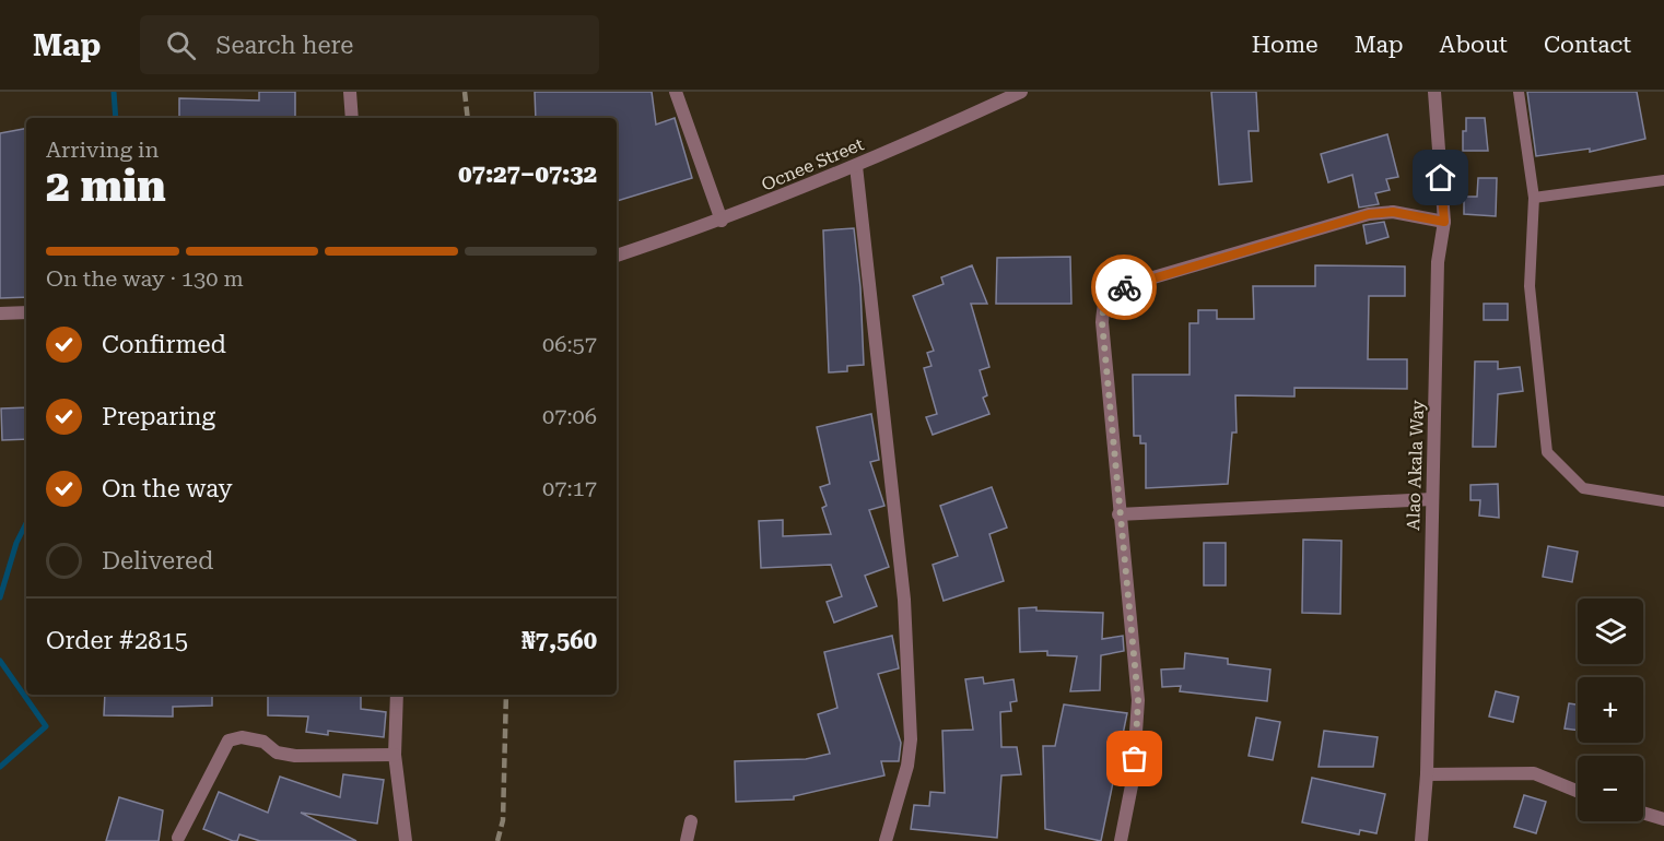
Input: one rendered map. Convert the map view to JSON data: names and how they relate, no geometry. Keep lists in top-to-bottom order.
{
  "streets": {
    "street": ["Ocnee Street", "Alao Akala Way"]
  },
  "page": {
    "header": "Map",
    "search": "Search here",
    "nav": [
      "Home",
      "Map",
      "About",
      "Contact"
    ],
    "heading": ["2 min", "Arriving in", "07:27–07:32"],
    "panel": ["Order #2815", "₦7,560"],
    "bar": "On the way · 130 m",
    "list": [
      ["Confirmed", "06:57"],
      ["Preparing", "07:06"],
      ["On the way", "07:17"],
      "Delivered"
    ],
    "map_buttons": ["+", "−"]
  }
}
